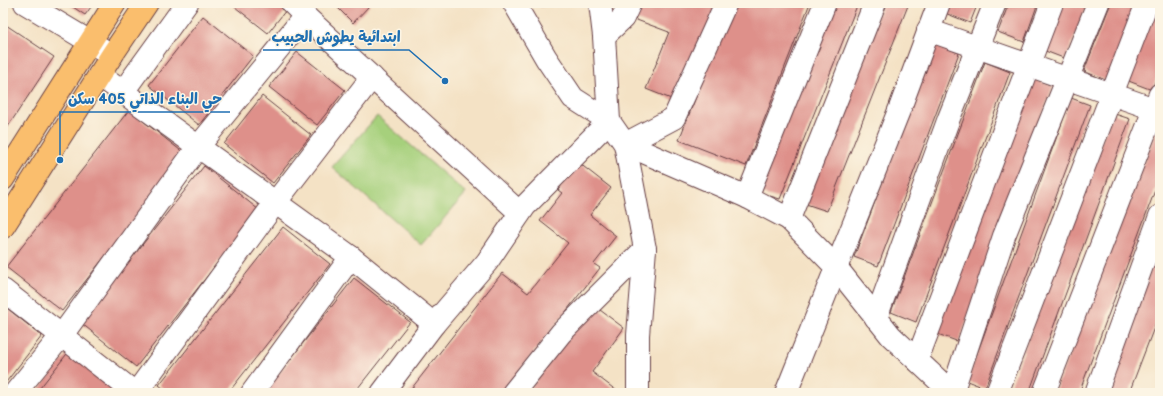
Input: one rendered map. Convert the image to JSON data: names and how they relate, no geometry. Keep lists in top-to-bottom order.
{
  "places": ["ابتدائية يطوش الحبيب", "حي البناء الذاتي 405 سكن"]
}
